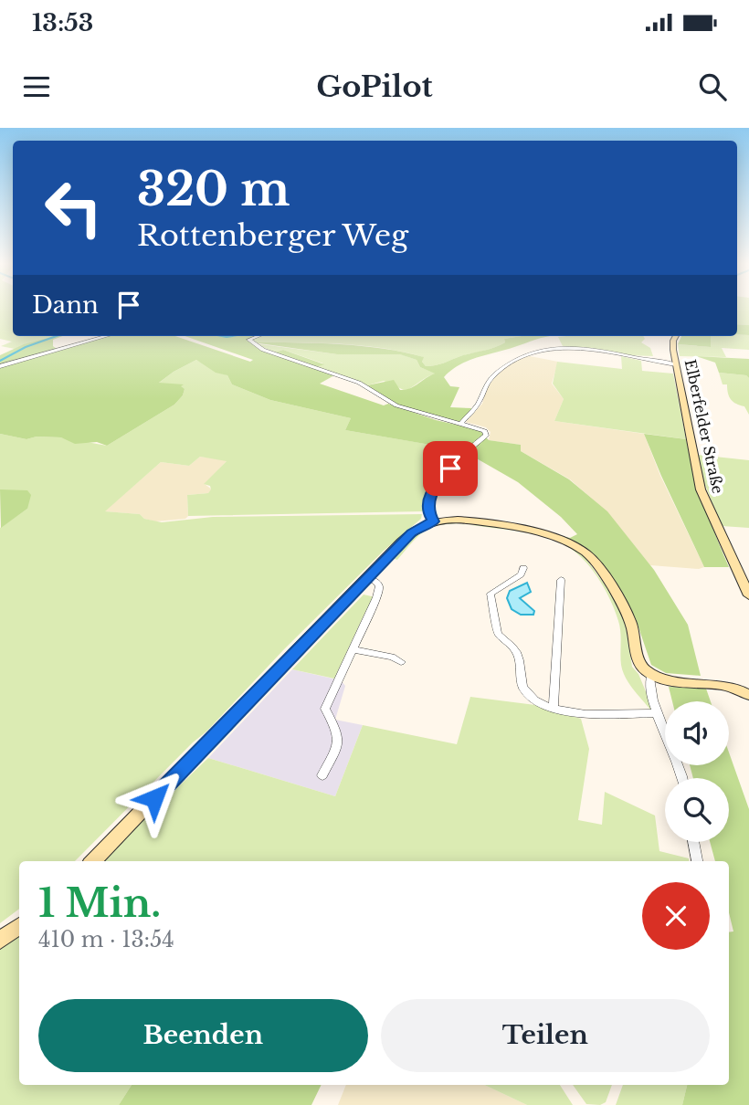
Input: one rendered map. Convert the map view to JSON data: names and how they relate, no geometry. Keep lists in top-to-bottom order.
{
  "streets": {
    "street": ["Elberfelder Straße"]
  },
  "page": {
    "status": "13:53",
    "header": "GoPilot",
    "turn": ["320 m", "Rottenberger Weg"],
    "then": "Dann",
    "heading": ["1 Min.", "410 m · 13:54"],
    "buttons": ["Beenden", "Teilen"]
  }
}
